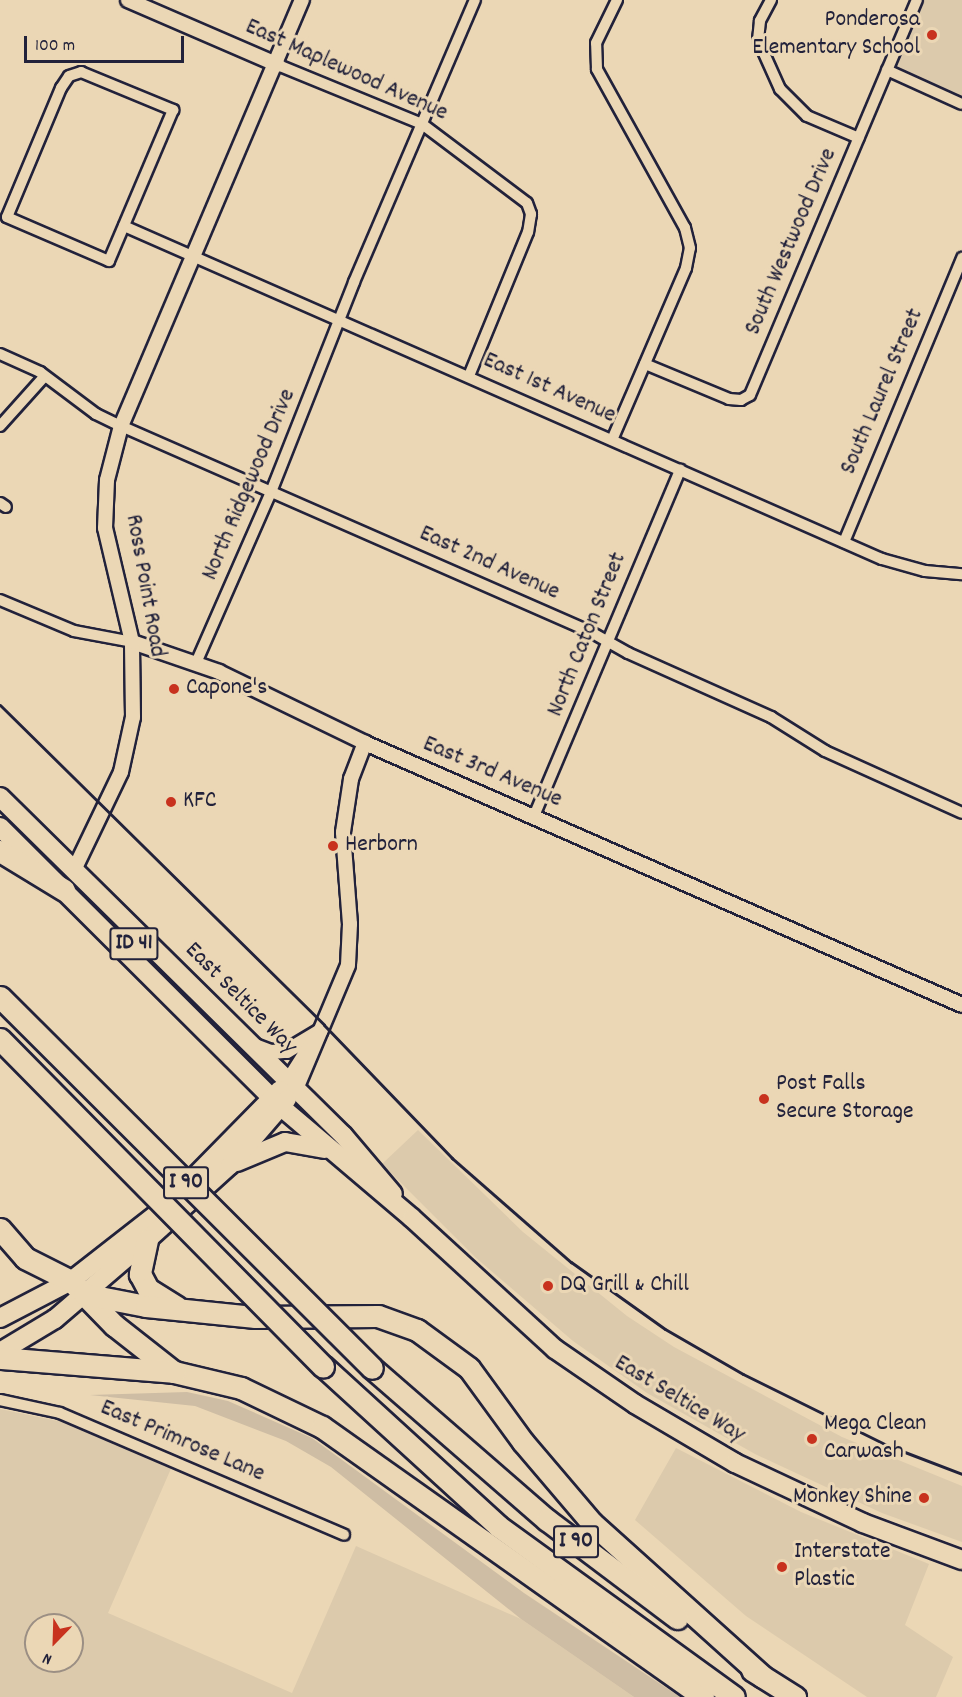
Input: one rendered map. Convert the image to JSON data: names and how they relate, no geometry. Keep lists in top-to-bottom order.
{
  "streets": {
    "highway": ["I 90"],
    "main road": ["Ross Point Road", "ID 41", "East Seltice Way"],
    "street": [
      "East Maplewood Avenue",
      "South Westwood Drive",
      "East 1st Avenue",
      "South Laurel Street",
      "North Ridgewood Drive",
      "East 2nd Avenue",
      "North Caton Street",
      "East 3rd Avenue",
      "East Primrose Lane"
    ]
  },
  "crossings": [
    ["East Maplewood Avenue", "East 1st Avenue"],
    ["East Maplewood Avenue", "North Ridgewood Drive"],
    ["East Maplewood Avenue", "Ross Point Road"],
    ["East 1st Avenue", "South Laurel Street"],
    ["East 1st Avenue", "North Ridgewood Drive"],
    ["East 1st Avenue", "Ross Point Road"],
    ["East 1st Avenue", "North Caton Street"],
    ["North Ridgewood Drive", "East 2nd Avenue"],
    ["North Ridgewood Drive", "East 3rd Avenue"],
    ["East 2nd Avenue", "Ross Point Road"],
    ["East 2nd Avenue", "North Caton Street"],
    ["Ross Point Road", "East 3rd Avenue"],
    ["Ross Point Road", "ID 41"],
    ["Ross Point Road", "East Seltice Way"],
    ["North Caton Street", "East 3rd Avenue"],
    ["ID 41", "East Seltice Way"]
  ],
  "places": [
    "Ponderosa Elementary School",
    "Capone's",
    "KFC",
    "Herborn",
    "Post Falls Secure Storage",
    "DQ Grill & Chill",
    "Mega Clean Carwash",
    "Monkey Shine",
    "Interstate Plastic"
  ],
  "scale_bar": "100 m",
  "north": "bottom left"
}
